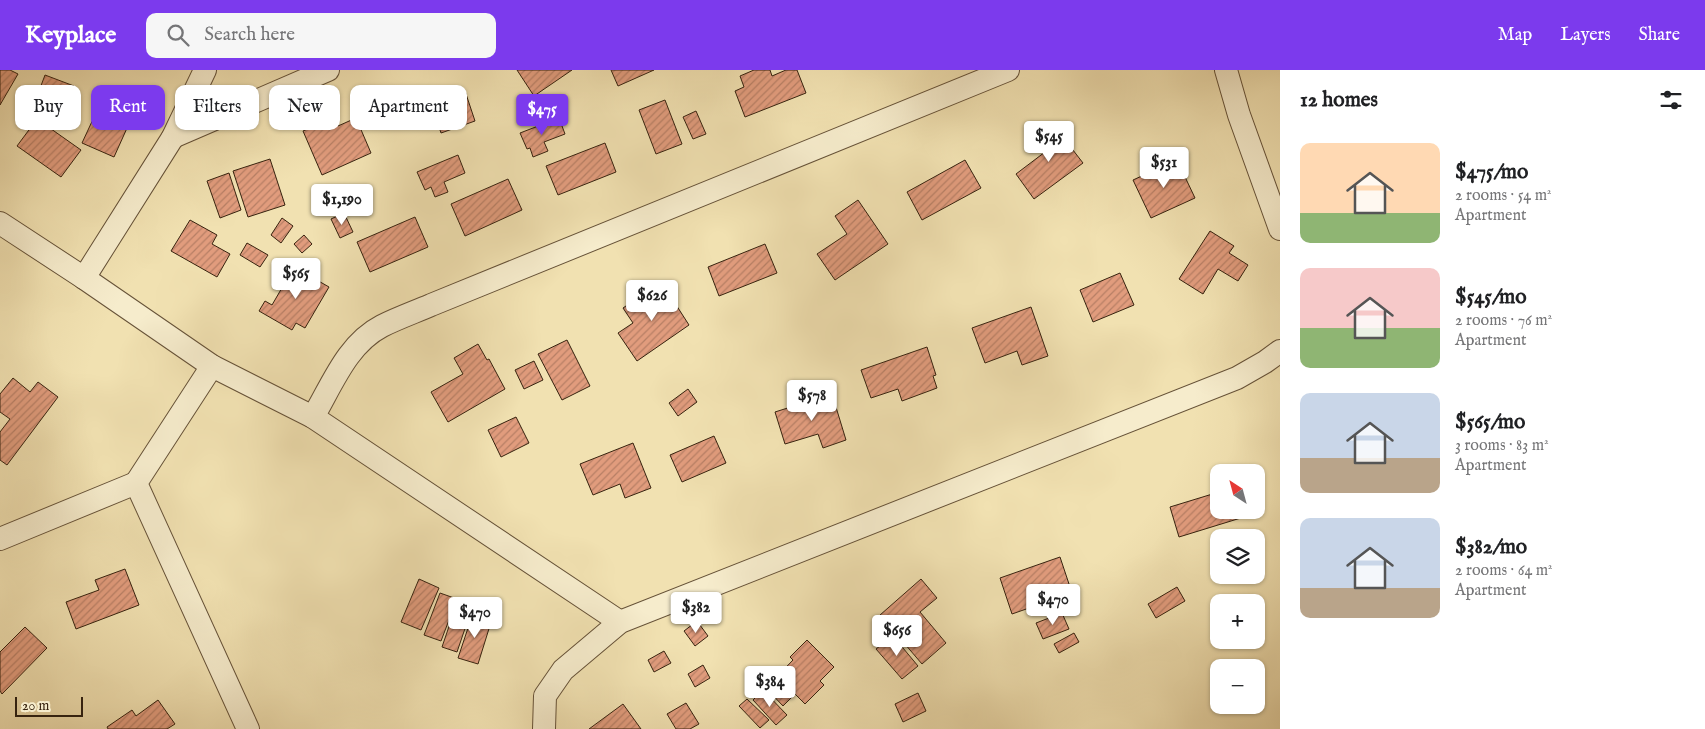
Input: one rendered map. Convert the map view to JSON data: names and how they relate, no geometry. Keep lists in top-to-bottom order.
{
  "scale_bar": "20 m",
  "north": "top left",
  "page": {
    "header": "Keyplace",
    "search": "Search here",
    "nav": ["Map", "Layers", "Share"],
    "heading": "12 homes",
    "chip": [
      "Buy",
      "Rent",
      "Filters",
      "New",
      "Apartment"
    ],
    "price": [
      "$475",
      "$545",
      "$531",
      "$1,190",
      "$565",
      "$626",
      "$578",
      "$470",
      "$382",
      "$470",
      "$656",
      "$384"
    ],
    "list": [
      {
        "name": "$475/mo",
        "note": "2 rooms · 54 m² · Apartment"
      },
      {
        "name": "$545/mo",
        "note": "2 rooms · 76 m² · Apartment"
      },
      {
        "name": "$565/mo",
        "note": "3 rooms · 83 m² · Apartment"
      },
      {
        "name": "$382/mo",
        "note": "2 rooms · 64 m² · Apartment"
      }
    ],
    "map_buttons": ["+", "−"],
    "scale": "20 m"
  }
}
